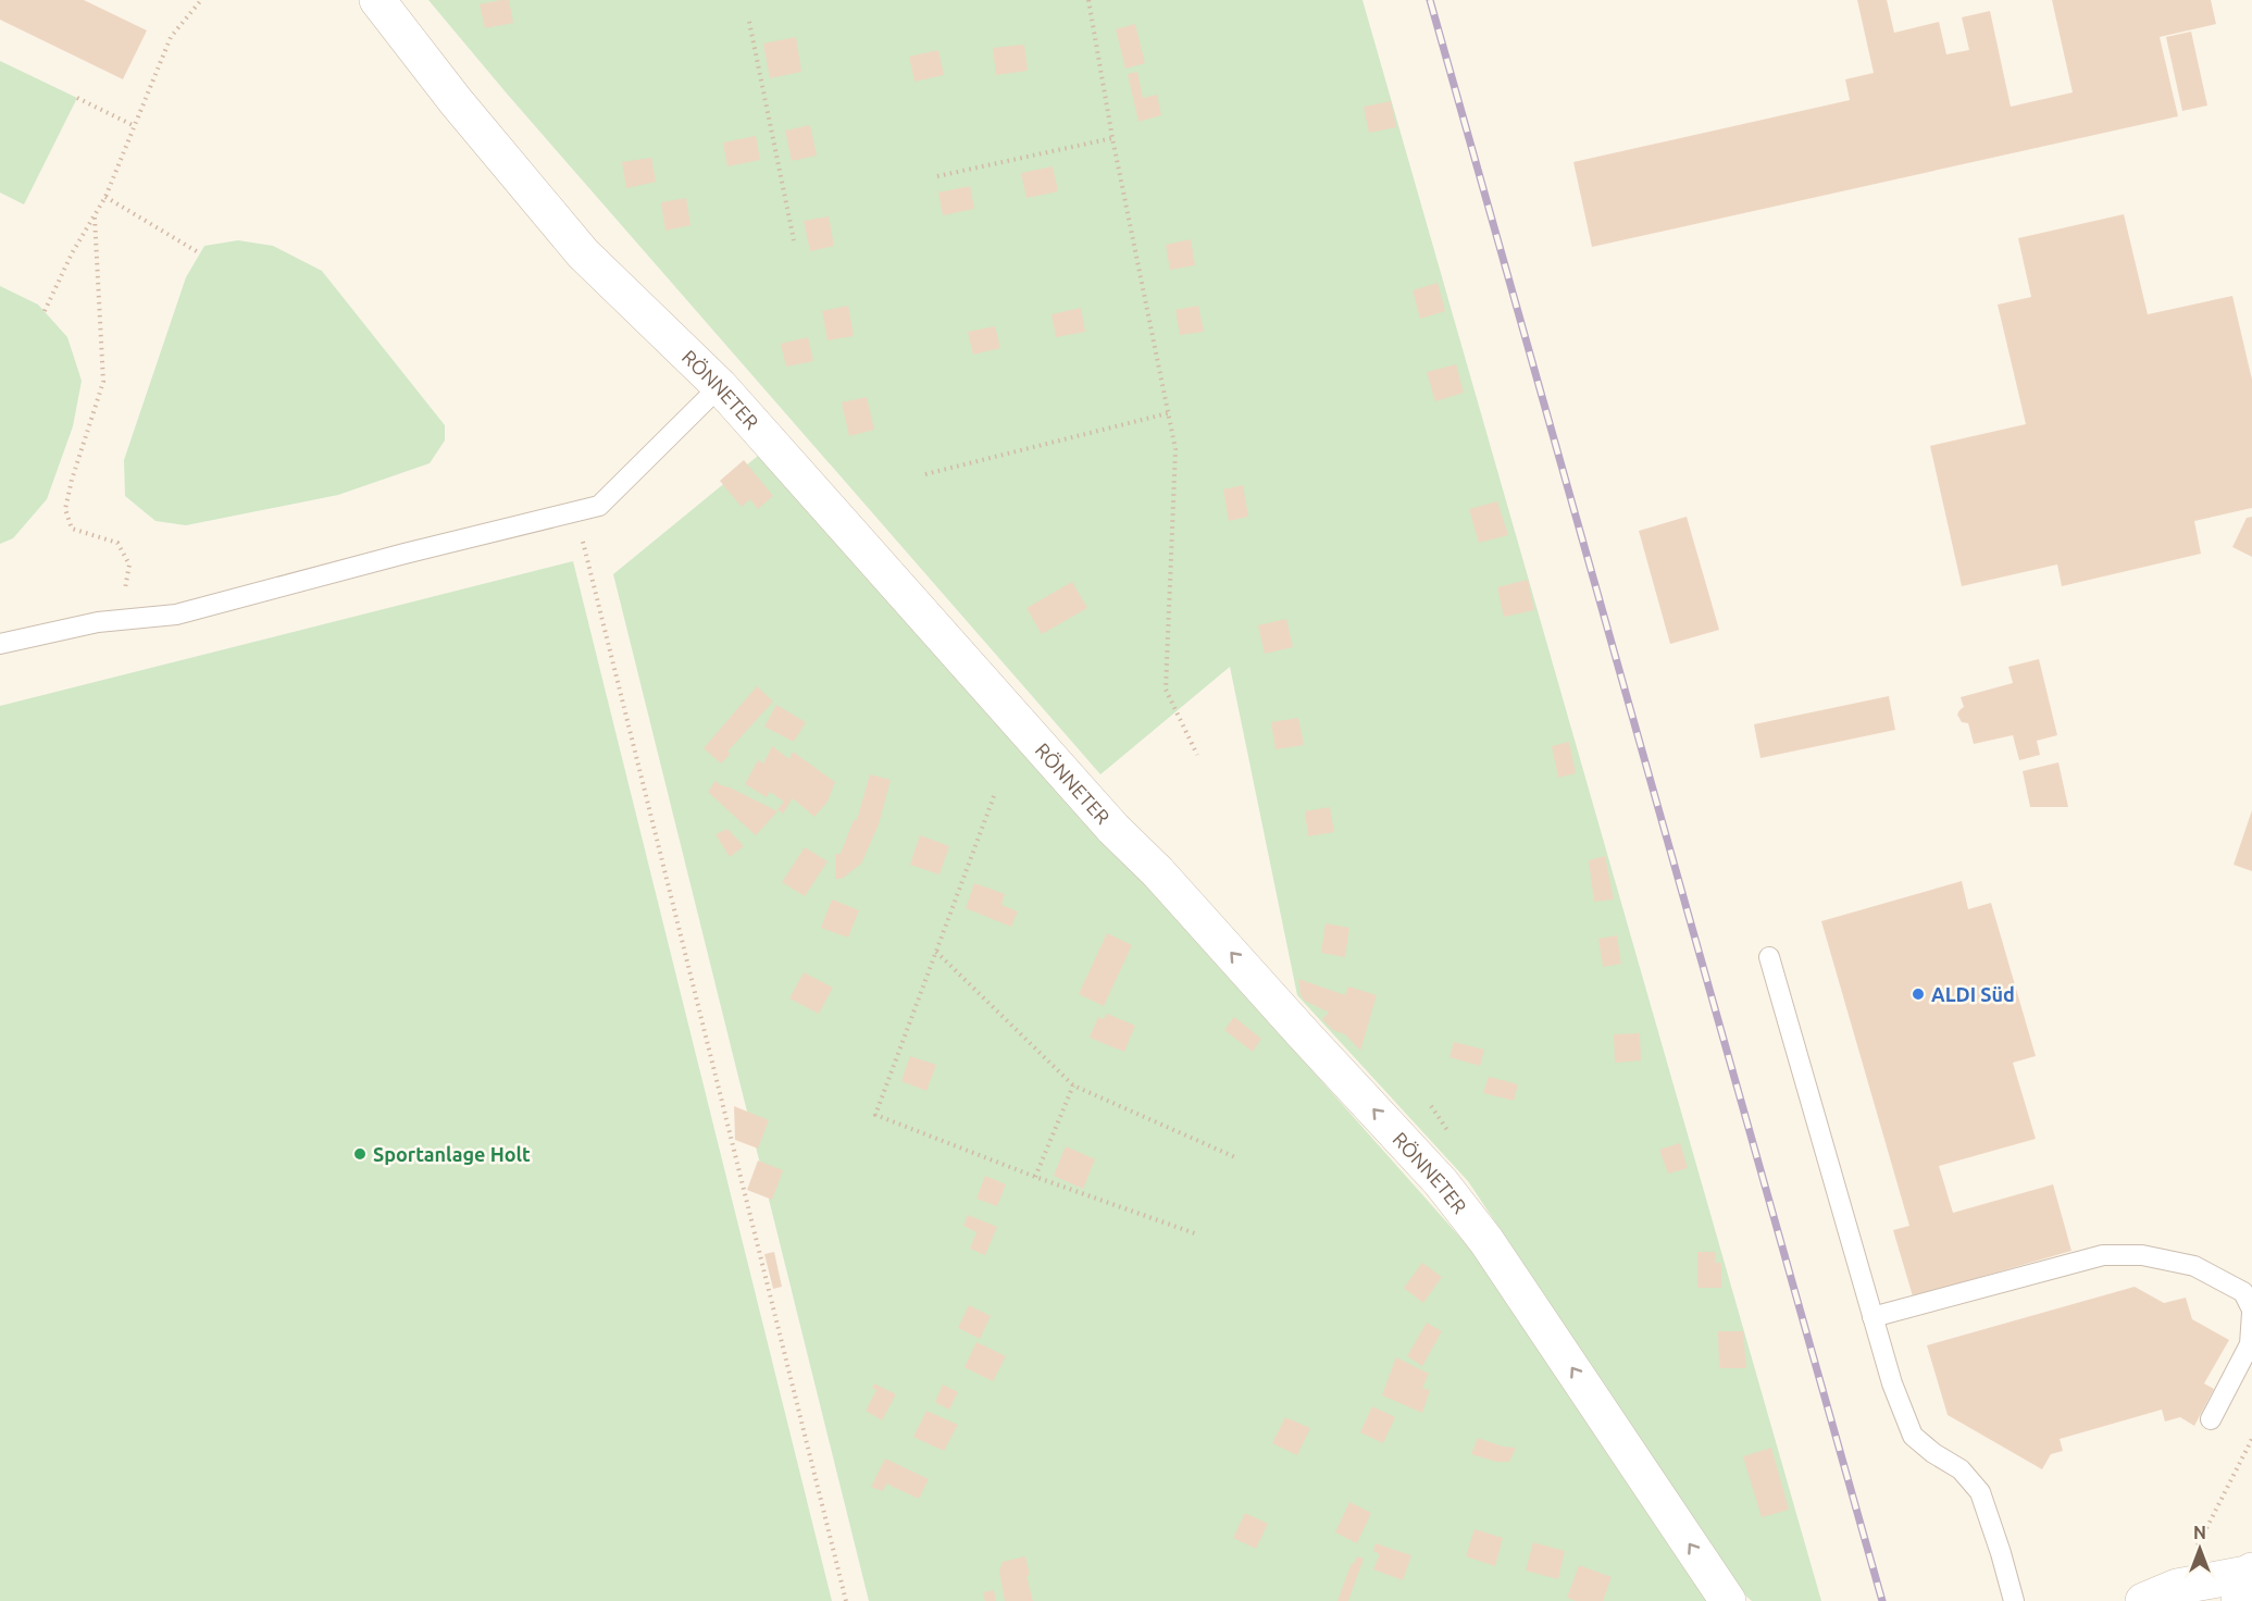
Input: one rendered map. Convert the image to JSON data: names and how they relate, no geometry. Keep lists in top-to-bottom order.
{
  "streets": {
    "street": ["RÖNNETER"]
  },
  "one_way": ["RÖNNETER"],
  "places": ["ALDI Süd", "Sportanlage Holt"],
  "north": "top"
}
